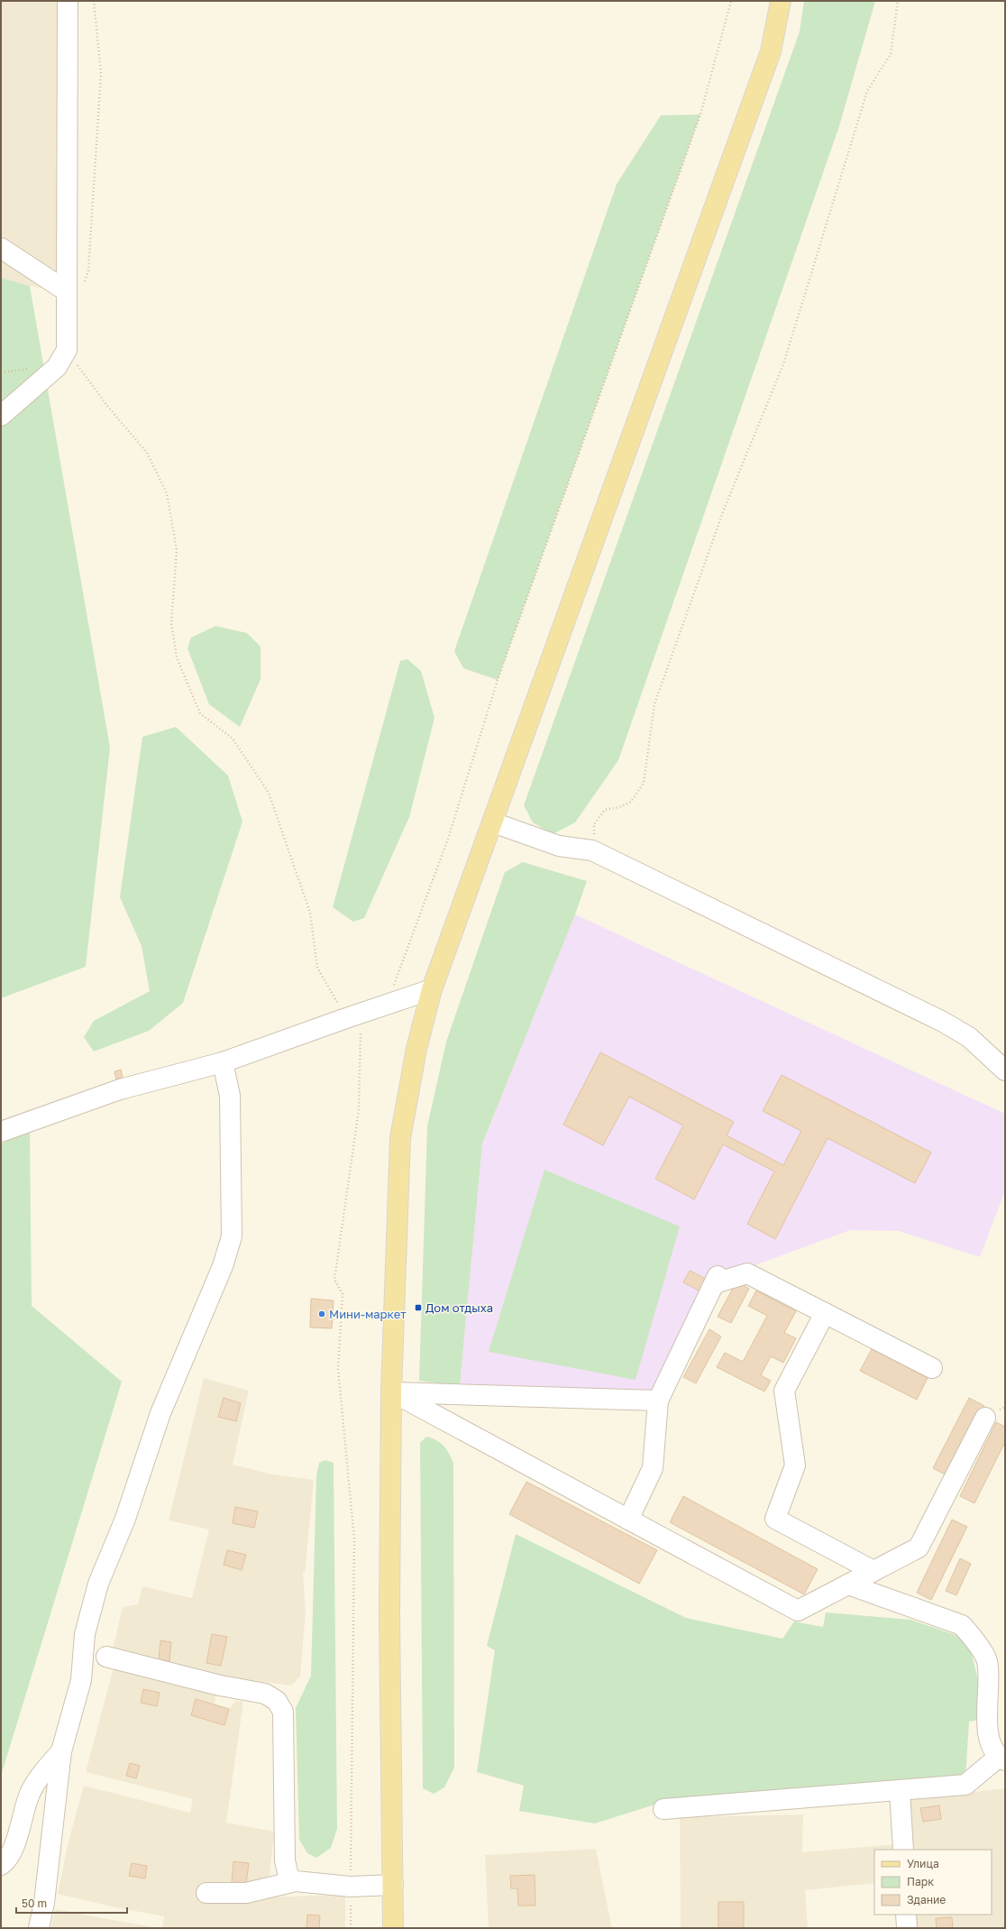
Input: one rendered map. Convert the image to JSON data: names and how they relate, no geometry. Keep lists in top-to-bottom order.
{
  "places": {
    "transit": ["Дом отдыха"],
    "other": ["Мини-маркет"]
  },
  "legend": ["Улица", "Парк", "Здание"],
  "scale_bar": "50 m"
}
